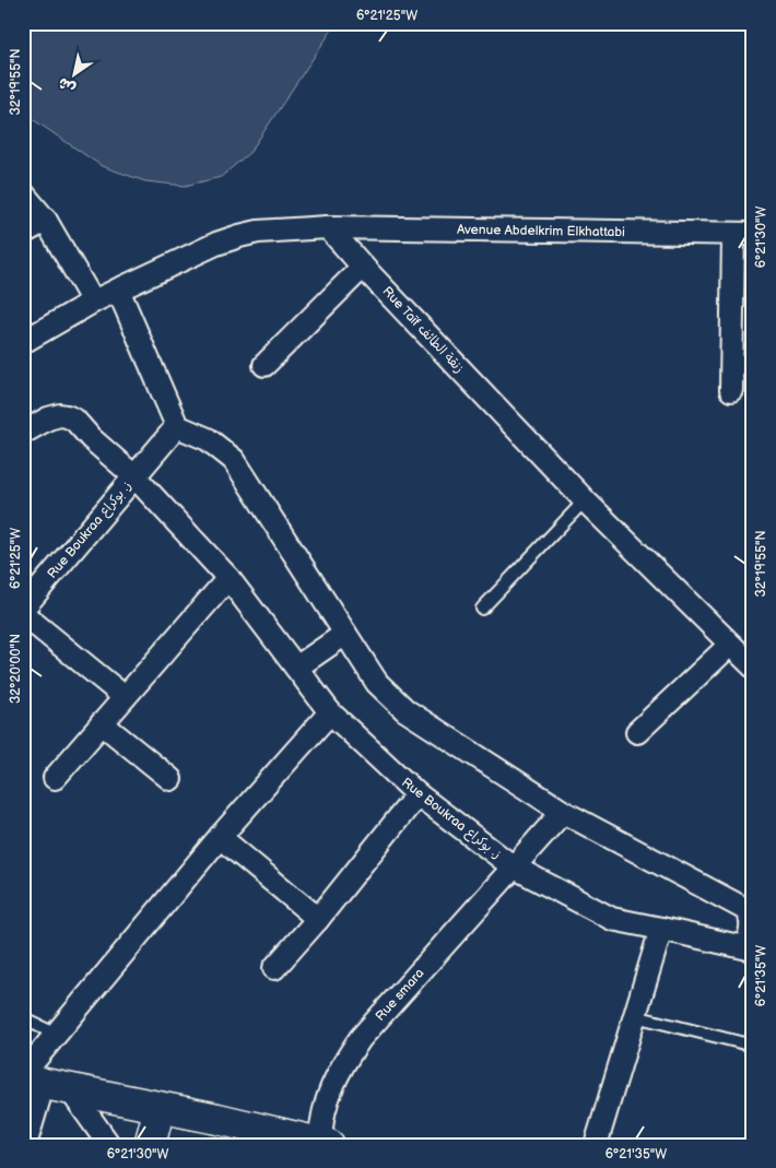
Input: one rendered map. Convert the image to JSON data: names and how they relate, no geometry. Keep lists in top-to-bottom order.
{
  "streets": {
    "street": [
      "Avenue Abdelkrim Elkhattabi",
      "Rue Taïf زنقة الطائف",
      "Rue Boukraa ز. بوكراع",
      "Rue smara"
    ]
  },
  "crossings": [
    ["Avenue Abdelkrim Elkhattabi", "Rue Taïf زنقة الطائف"],
    ["Rue Boukraa ز. بوكراع", "Rue smara"]
  ],
  "north": "bottom left",
  "coordinates": [
    "6°21'25\"W",
    "32°19'55\"N",
    "6°21'30\"W",
    "32°20'00\"N",
    "6°21'35\"W"
  ]
}
